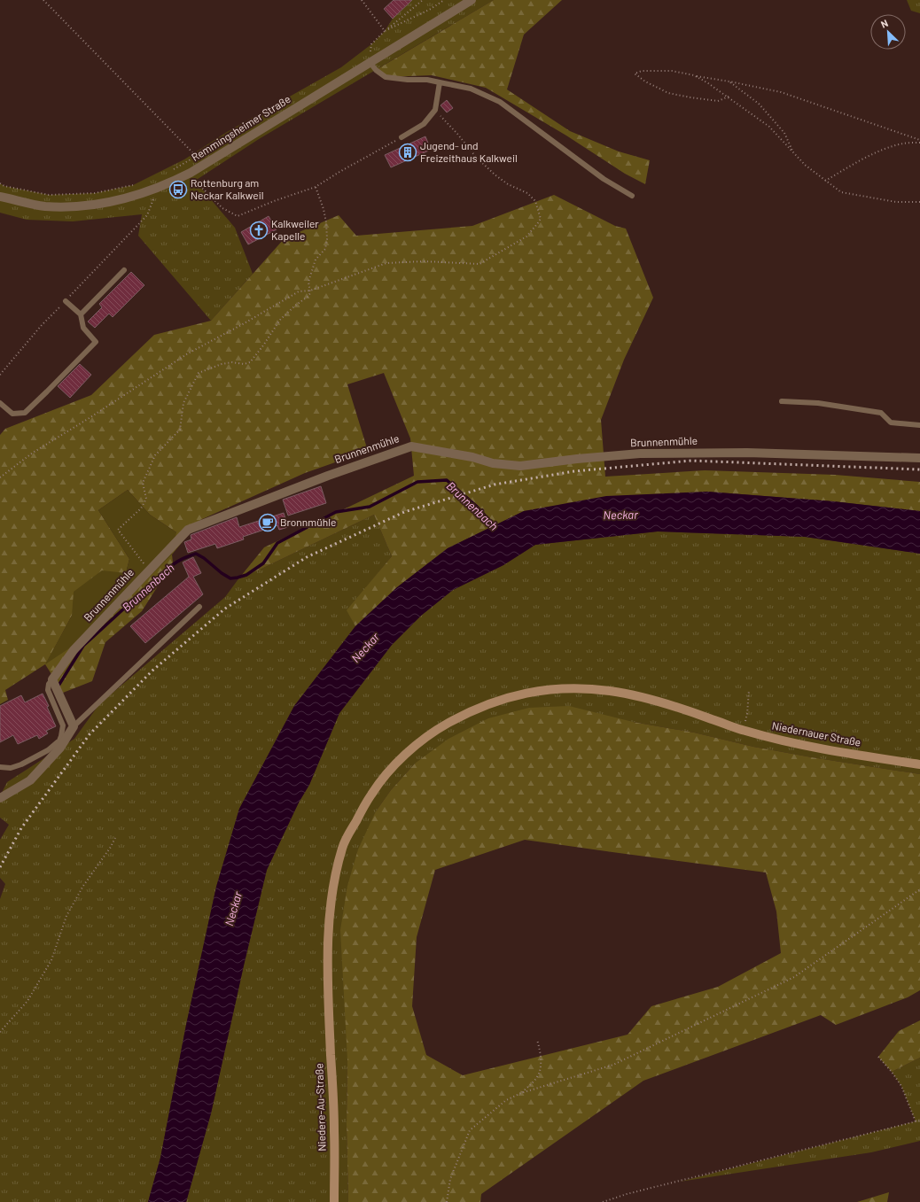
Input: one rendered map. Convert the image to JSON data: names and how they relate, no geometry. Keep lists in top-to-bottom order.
{
  "streets": {
    "main road": ["Niedernauer Straße", "Niedere-Au-Straße"],
    "street": ["Remmingsheimer Straße", "Brunnenmühle"]
  },
  "crossings": [
    ["Niedernauer Straße", "Niedere-Au-Straße"]
  ],
  "water": ["Brunnenbach", "Neckar"],
  "places": {
    "building": ["Jugend- und Freizeithaus Kalkweil"],
    "bus stop": ["Rottenburg am Neckar Kalkweil"],
    "church": ["Kalkweiler Kapelle"],
    "cafe": ["Bronnmühle"]
  },
  "north": "top left"
}
